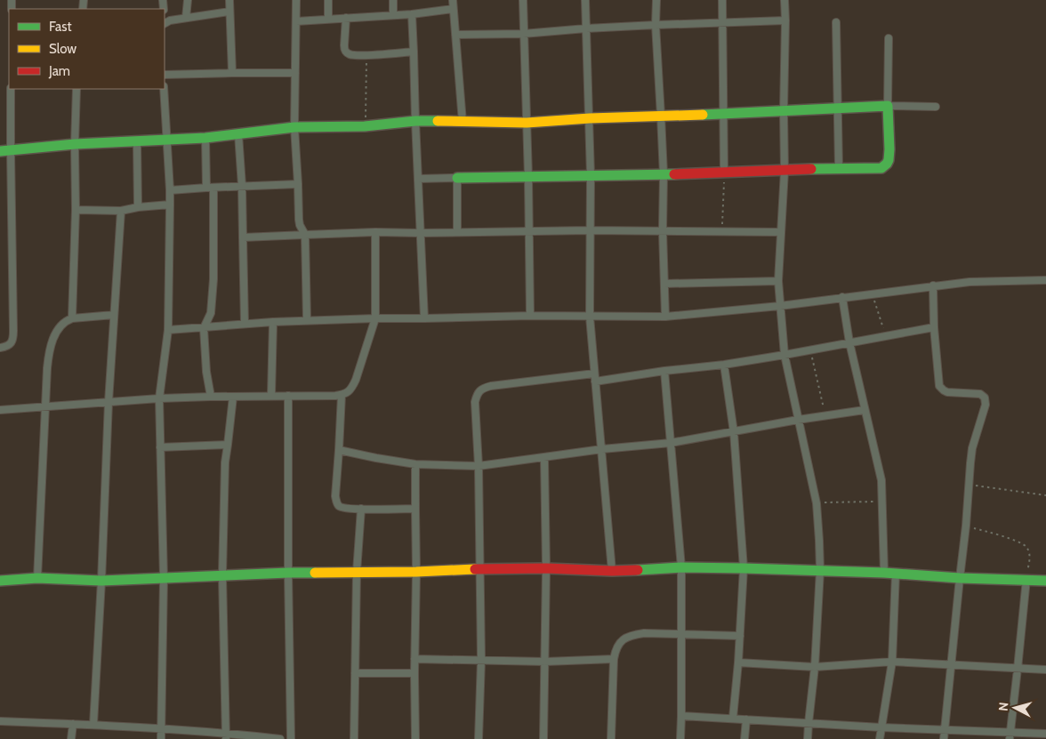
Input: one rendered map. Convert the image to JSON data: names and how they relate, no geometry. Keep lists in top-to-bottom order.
{
  "legend": ["Fast", "Slow", "Jam"],
  "north": "left"
}
